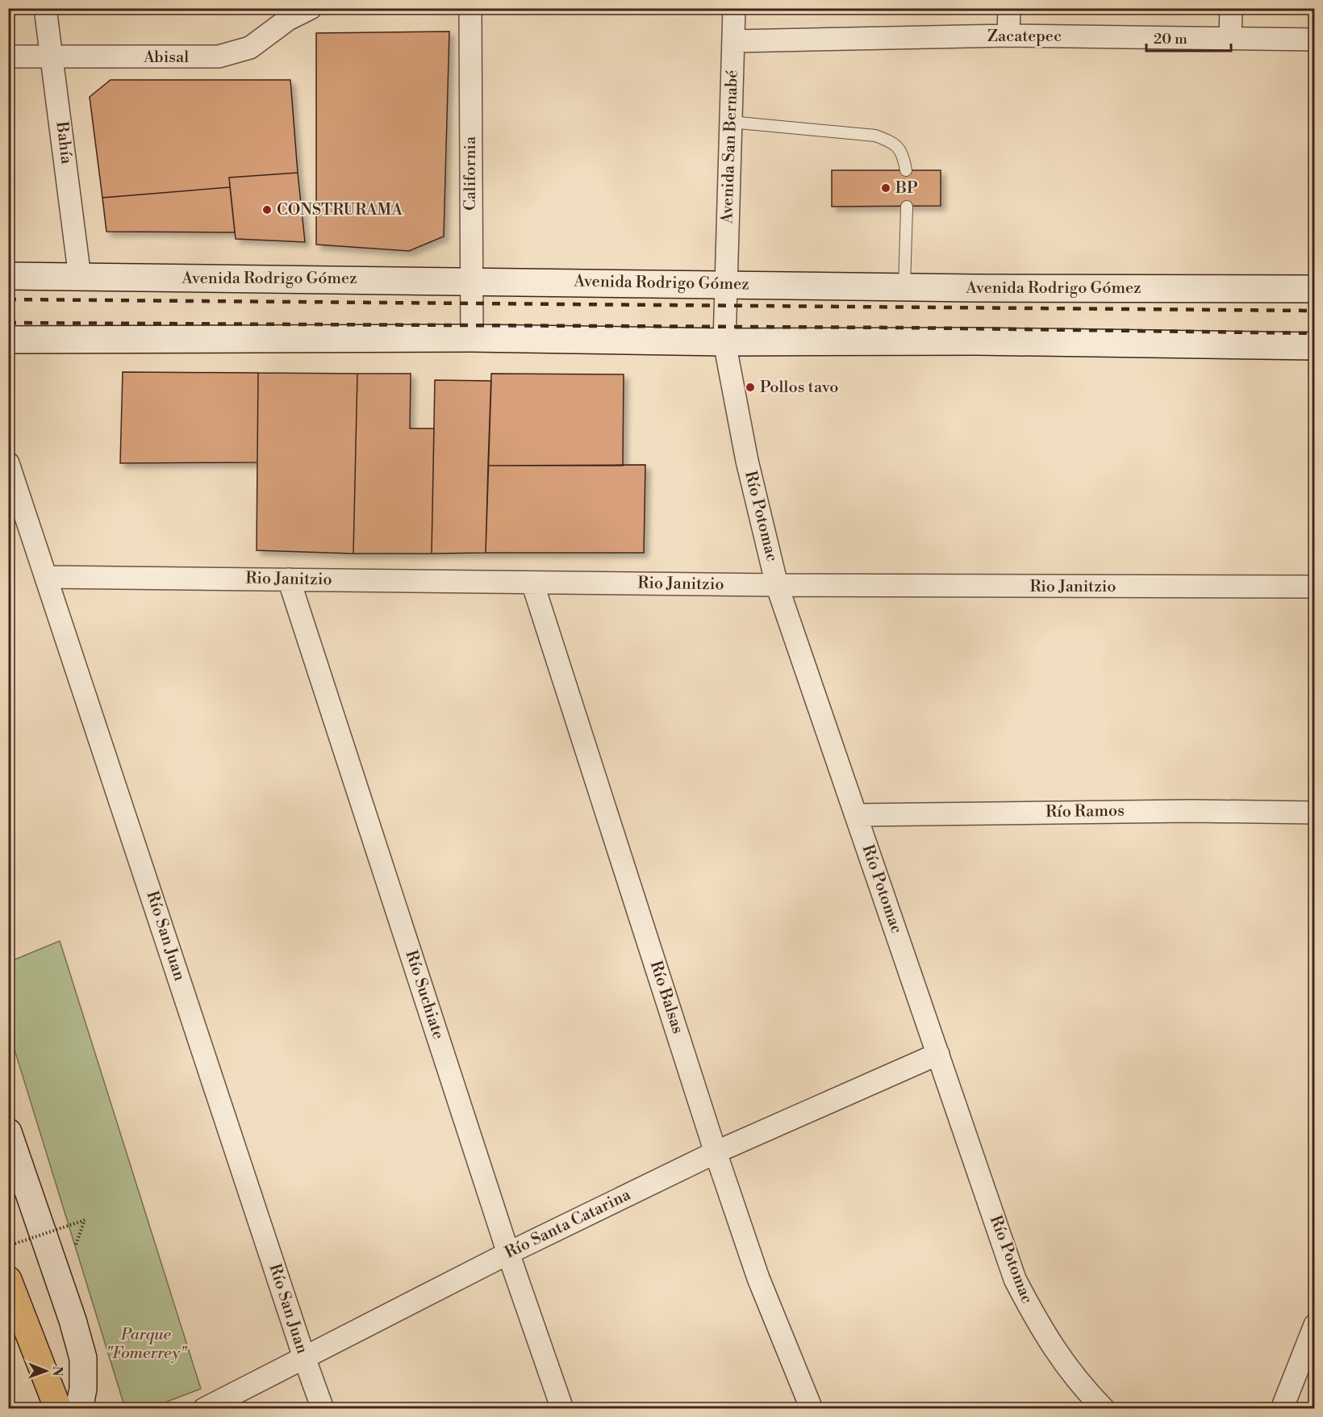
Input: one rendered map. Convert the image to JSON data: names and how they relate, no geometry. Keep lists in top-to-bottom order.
{
  "streets": {
    "main road": ["Avenida Rodrigo Gómez"],
    "street": [
      "Zacatepec",
      "Abisal",
      "Bahía",
      "Avenida San Bernabé",
      "California",
      "Río Potomac",
      "Rio Janitzio",
      "Río Ramos",
      "Río San Juan",
      "Río Suchiate",
      "Río Balsas",
      "Río Santa Catarina"
    ]
  },
  "crossings": [
    ["Zacatepec", "Avenida San Bernabé"],
    ["Abisal", "Bahía"],
    ["Bahía", "Avenida Rodrigo Gómez"],
    ["Avenida San Bernabé", "Avenida Rodrigo Gómez"],
    ["Avenida San Bernabé", "Río Potomac"],
    ["California", "Avenida Rodrigo Gómez"],
    ["Río Potomac", "Rio Janitzio"],
    ["Río Potomac", "Río Ramos"],
    ["Río Potomac", "Río Santa Catarina"],
    ["Rio Janitzio", "Río San Juan"],
    ["Rio Janitzio", "Río Suchiate"],
    ["Rio Janitzio", "Río Balsas"],
    ["Río San Juan", "Río Santa Catarina"],
    ["Río Suchiate", "Río Santa Catarina"],
    ["Río Balsas", "Río Santa Catarina"]
  ],
  "parks": ["Parque \"Fomerrey\""],
  "places": ["BP", "CONSTRURAMA", "Pollos tavo"],
  "scale_bar": "20 m",
  "north": "right"
}
